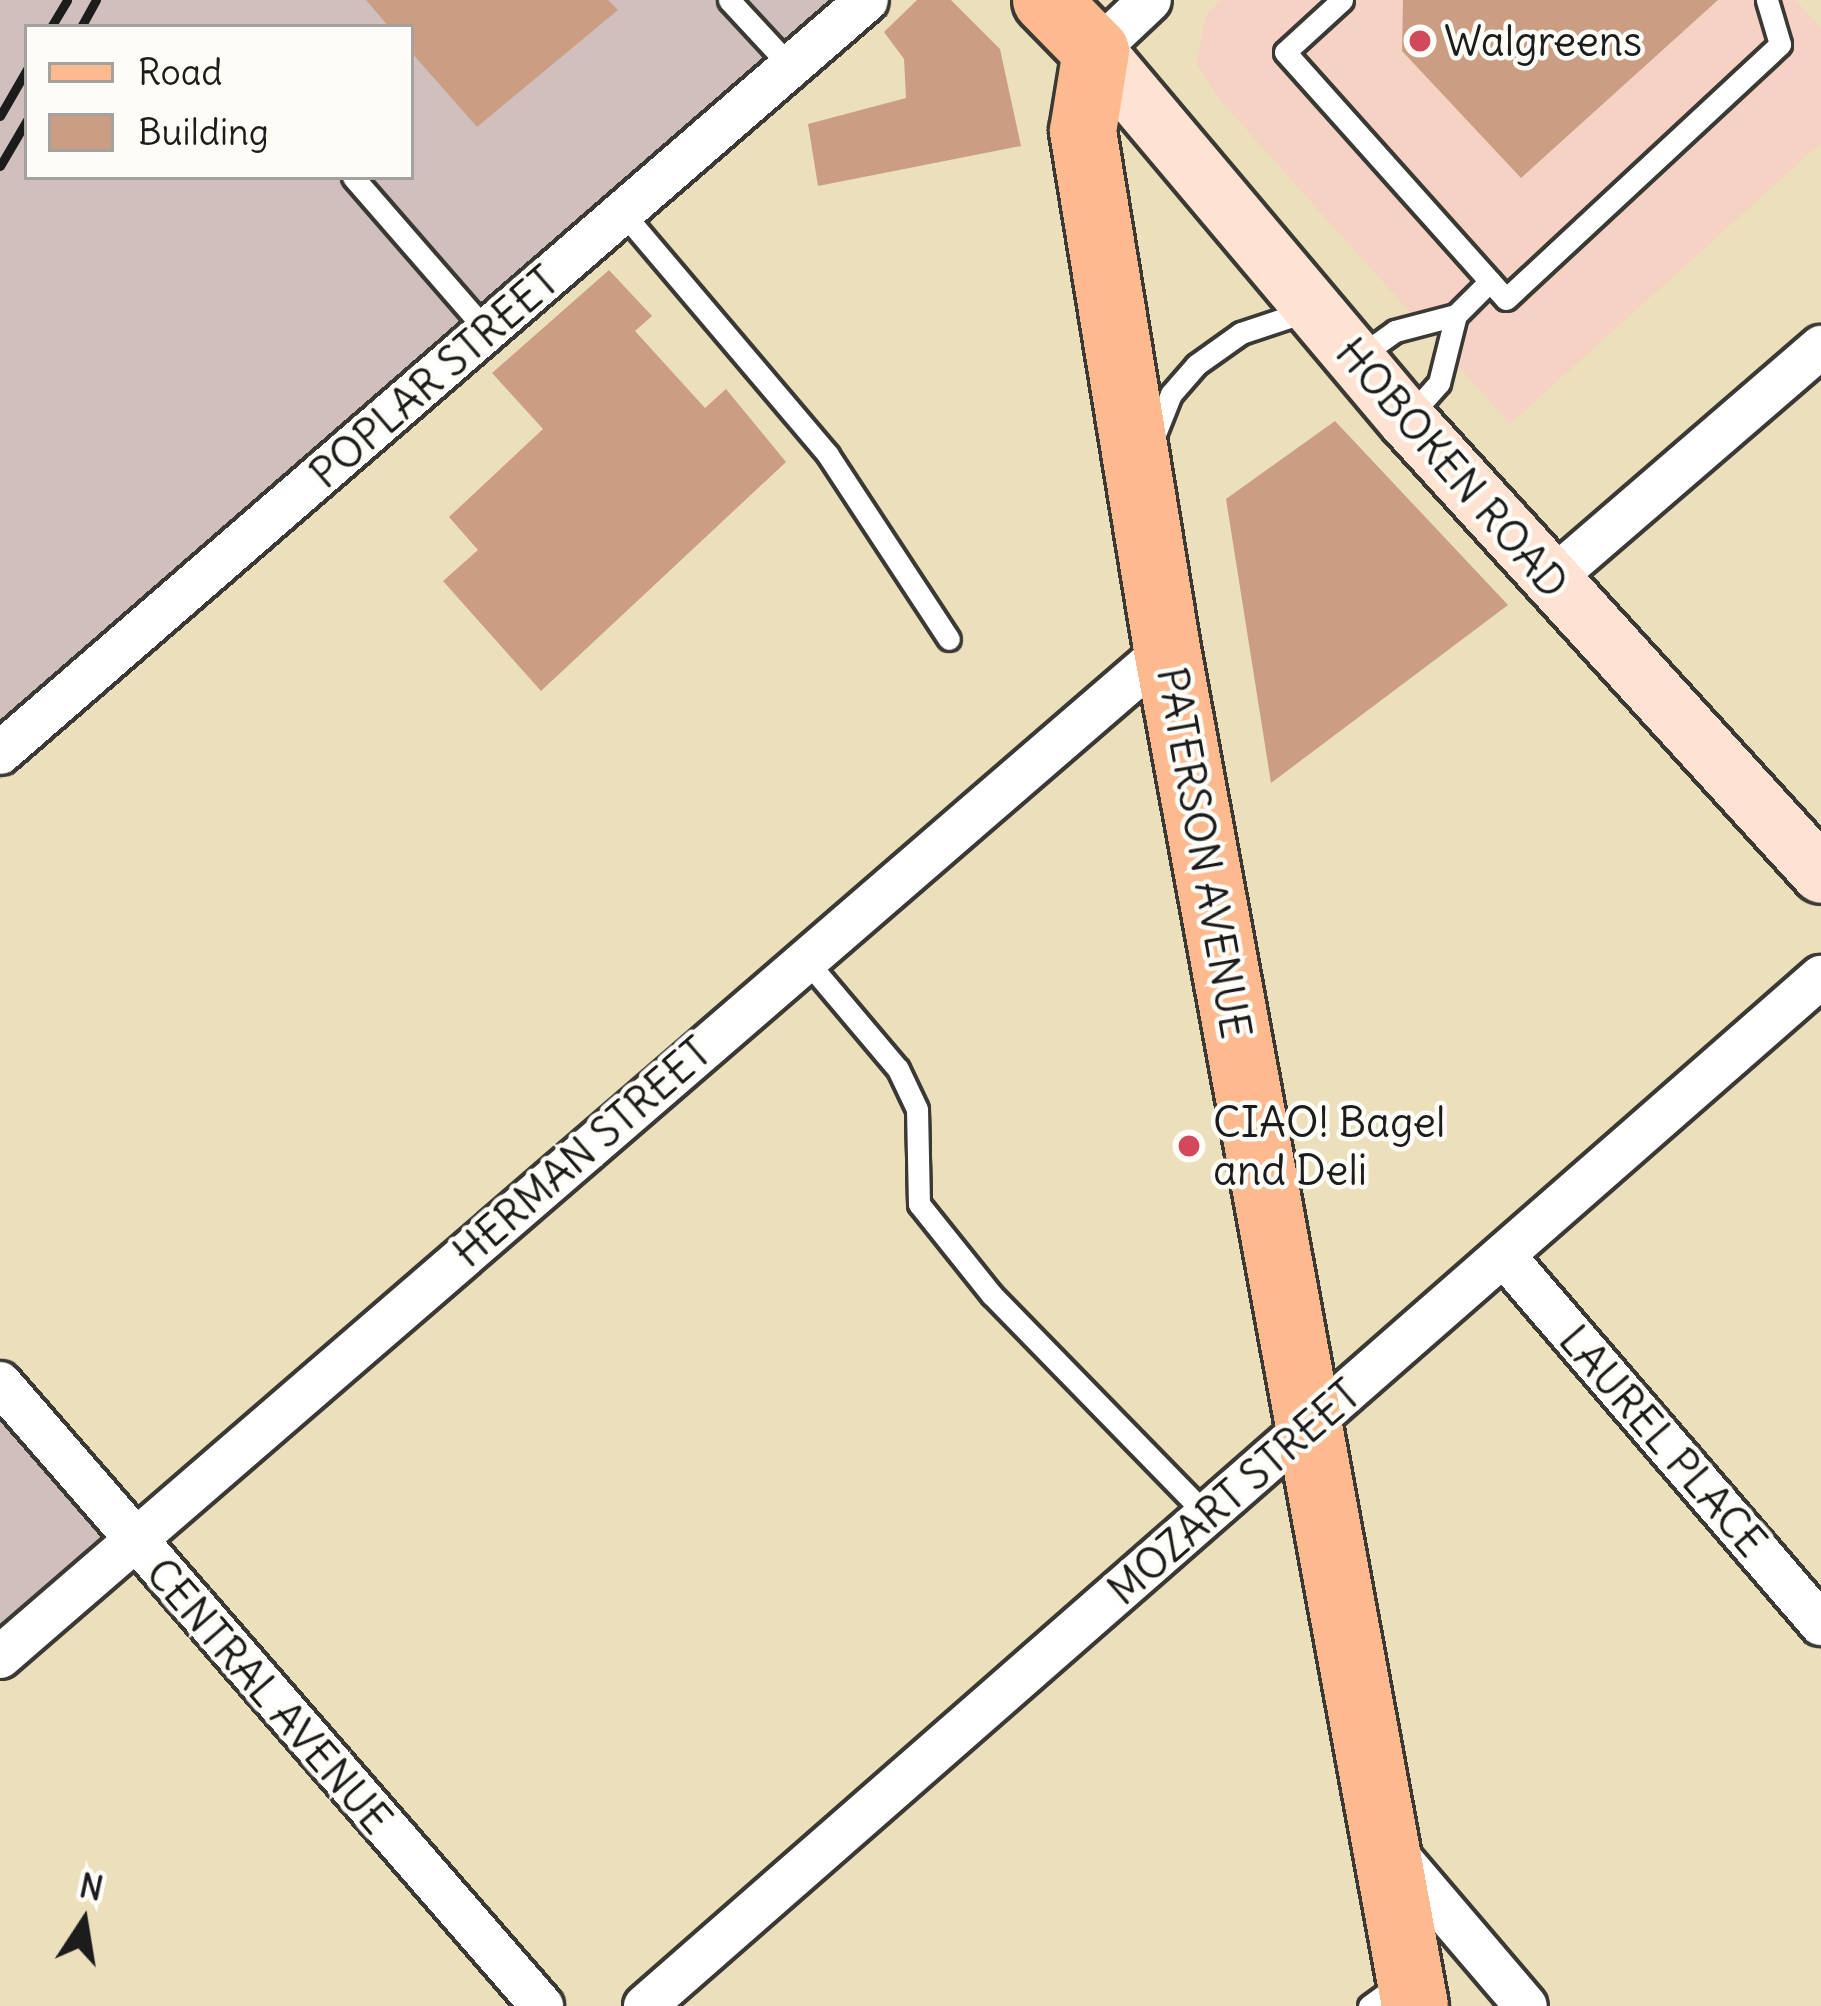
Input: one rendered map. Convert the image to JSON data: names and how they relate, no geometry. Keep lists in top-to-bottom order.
{
  "streets": {
    "main road": ["PATERSON AVENUE"],
    "street": [
      "POPLAR STREET",
      "HOBOKEN ROAD",
      "HERMAN STREET",
      "LAUREL PLACE",
      "MOZART STREET",
      "CENTRAL AVENUE"
    ]
  },
  "crossings": [
    ["HOBOKEN ROAD", "PATERSON AVENUE"],
    ["PATERSON AVENUE", "HERMAN STREET"],
    ["PATERSON AVENUE", "MOZART STREET"],
    ["HERMAN STREET", "CENTRAL AVENUE"],
    ["LAUREL PLACE", "MOZART STREET"]
  ],
  "places": ["Walgreens", "CIAO! Bagel and Deli"],
  "legend": ["Road", "Building"],
  "north": "top"
}
